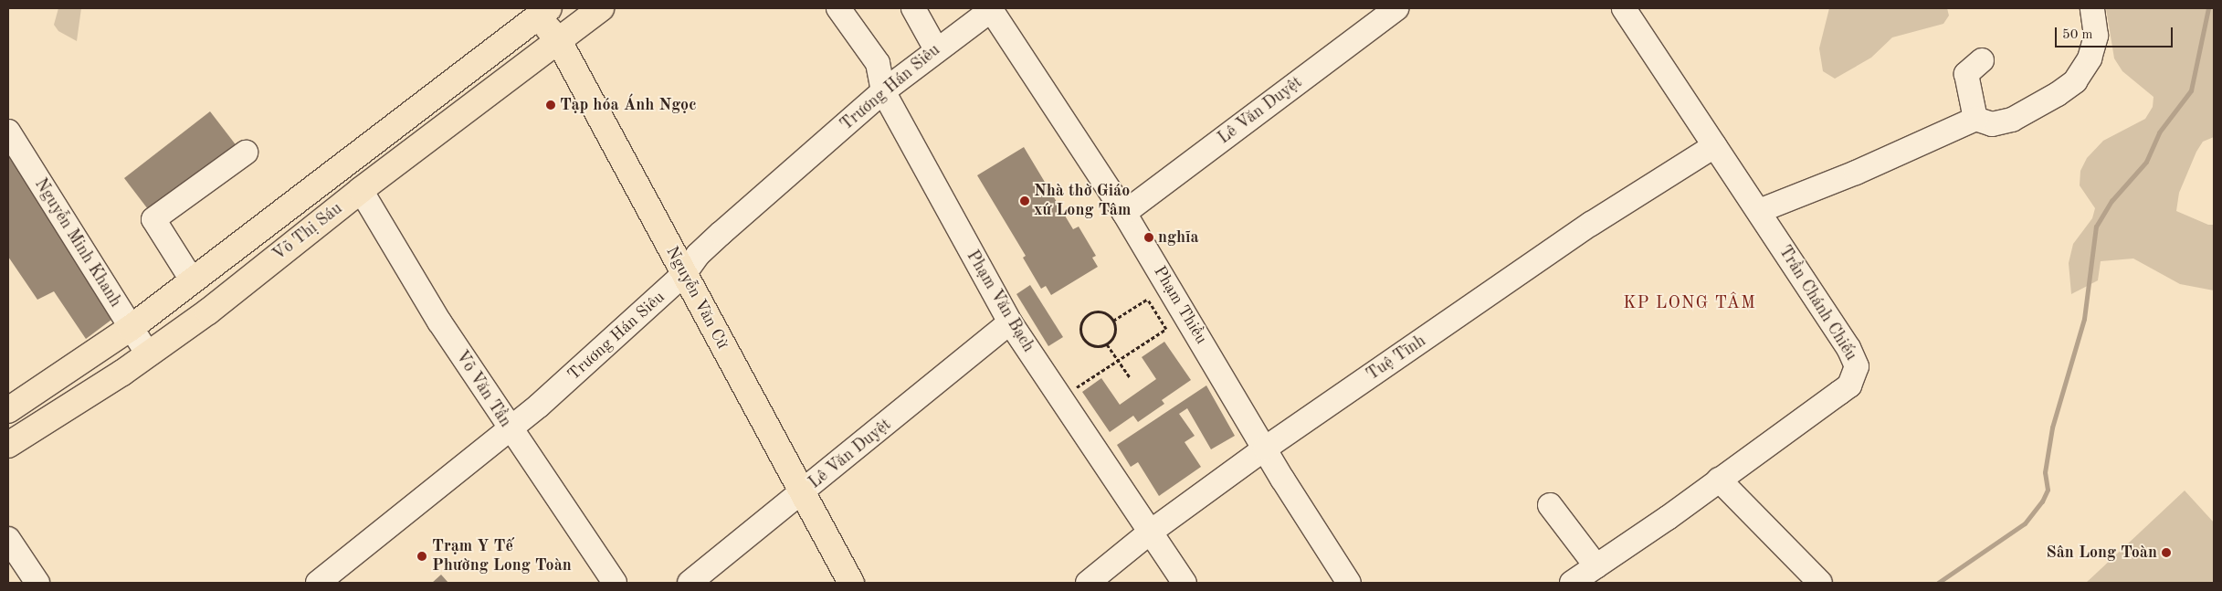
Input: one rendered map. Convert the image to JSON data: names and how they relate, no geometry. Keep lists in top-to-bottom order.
{
  "streets": {
    "main road": ["Võ Thị Sáu", "Nguyễn Văn Cừ"],
    "street": [
      "Trương Hán Siêu",
      "Lê Văn Duyệt",
      "Nguyễn Minh Khanh",
      "Phạm Văn Bạch",
      "Trần Chánh Chiếu",
      "Phạm Thiều",
      "Tuệ Tĩnh",
      "Võ Văn Tần"
    ]
  },
  "crossings": [
    ["Trương Hán Siêu", "Nguyễn Văn Cừ"],
    ["Trương Hán Siêu", "Phạm Văn Bạch"],
    ["Trương Hán Siêu", "Phạm Thiều"],
    ["Trương Hán Siêu", "Võ Văn Tần"],
    ["Lê Văn Duyệt", "Nguyễn Văn Cừ"],
    ["Lê Văn Duyệt", "Phạm Văn Bạch"],
    ["Lê Văn Duyệt", "Phạm Thiều"],
    ["Võ Thị Sáu", "Nguyễn Minh Khanh"],
    ["Võ Thị Sáu", "Nguyễn Văn Cừ"],
    ["Võ Thị Sáu", "Võ Văn Tần"],
    ["Phạm Văn Bạch", "Tuệ Tĩnh"],
    ["Trần Chánh Chiếu", "Tuệ Tĩnh"],
    ["Phạm Thiều", "Tuệ Tĩnh"]
  ],
  "districts": ["KP LONG TÂM"],
  "places": [
    "Tạp hóa Ánh Ngọc",
    "Nhà thờ Giáo xứ Long Tâm",
    "nghĩa",
    "Sân Long Toàn",
    "Trạm Y Tế Phường Long Toàn"
  ],
  "scale_bar": "50 m"
}
